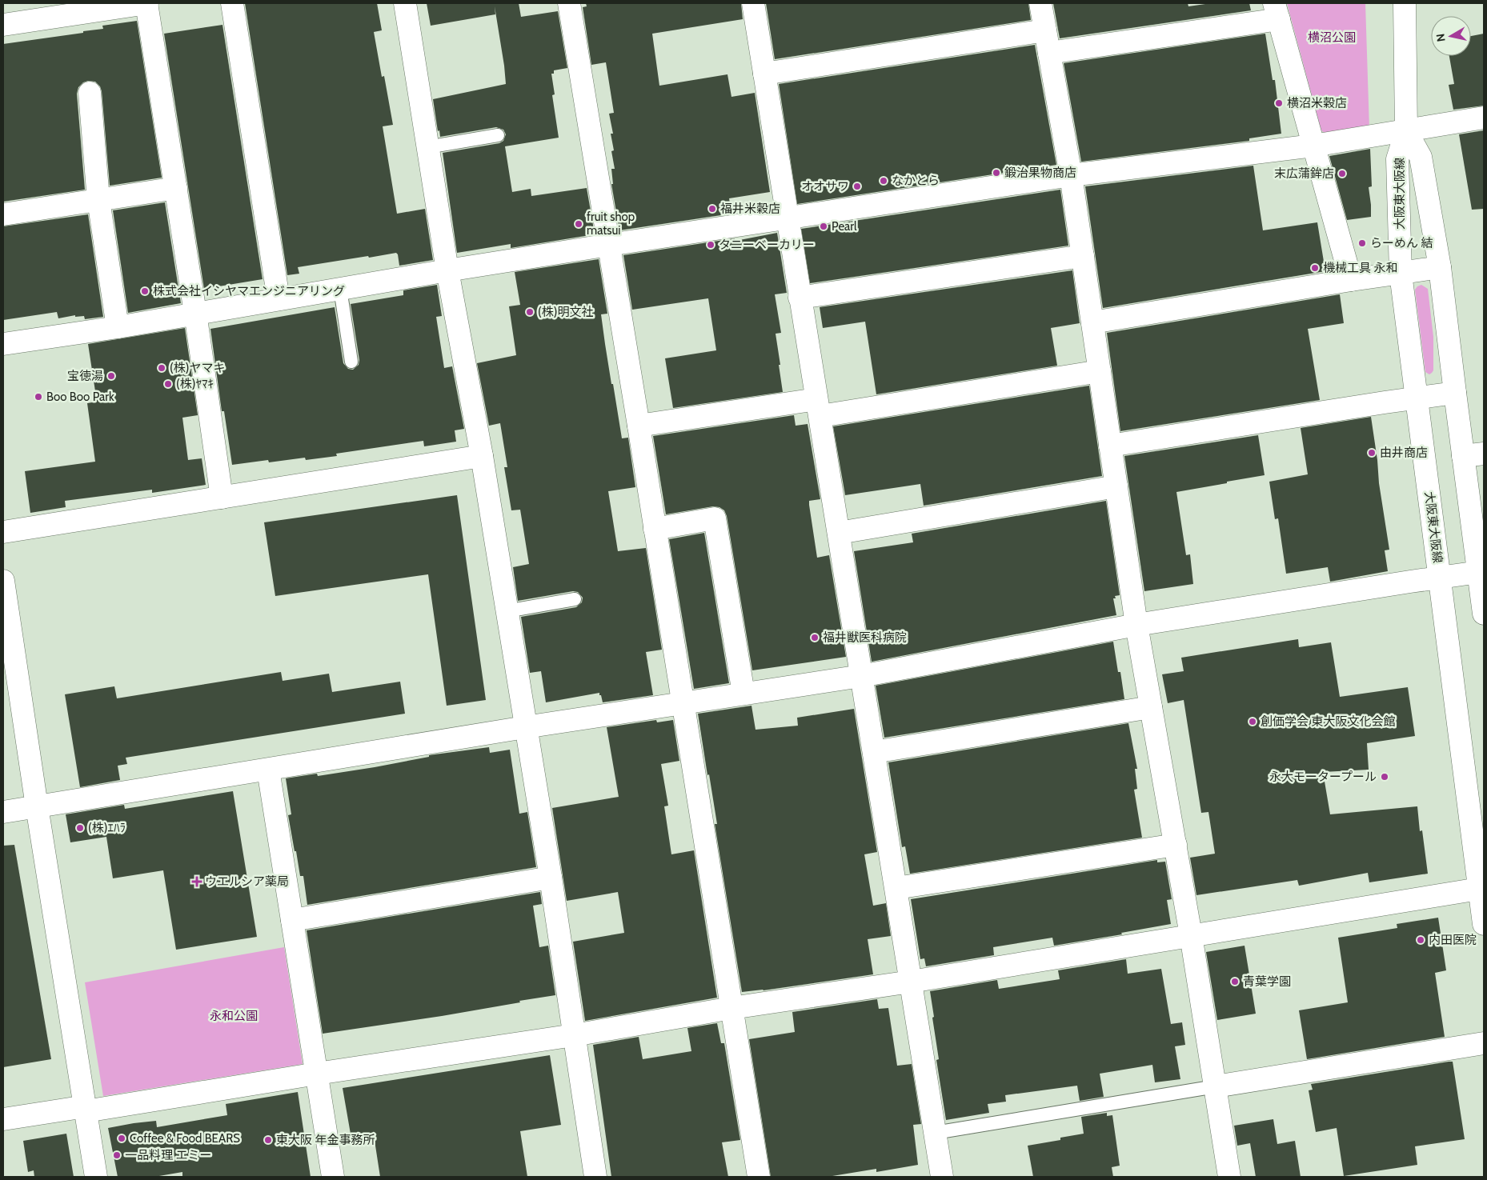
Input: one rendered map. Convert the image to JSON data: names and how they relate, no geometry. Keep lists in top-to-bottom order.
{
  "streets": {
    "street": ["大阪東大阪線"]
  },
  "parks": ["横沼公園", "永和公園"],
  "places": {
    "other": [
      "横沼米穀店",
      "鍛治果物商店",
      "末広蒲鉾店",
      "なかとら",
      "オオサワ",
      "福井米穀店",
      "fruit shop matsui",
      "Pearl",
      "らーめん 結",
      "タニーベーカリー",
      "機械工具 永和",
      "株式会社イシヤマエンジニアリング",
      "(株)明文社",
      "(株)ヤマキ",
      "宝徳湯",
      "(株)ﾔﾏｷ",
      "Boo Boo Park",
      "由井商店",
      "福井獣医科病院",
      "創価学会 東大阪文化会館",
      "永大モータープール",
      "(株)ｴﾊﾗ",
      "内田医院",
      "青葉学園",
      "Coffee & Food BEARS",
      "東大阪 年金事務所",
      "一品料理 エミー"
    ],
    "health": ["ウエルシア薬局"]
  },
  "north": "left"
}
